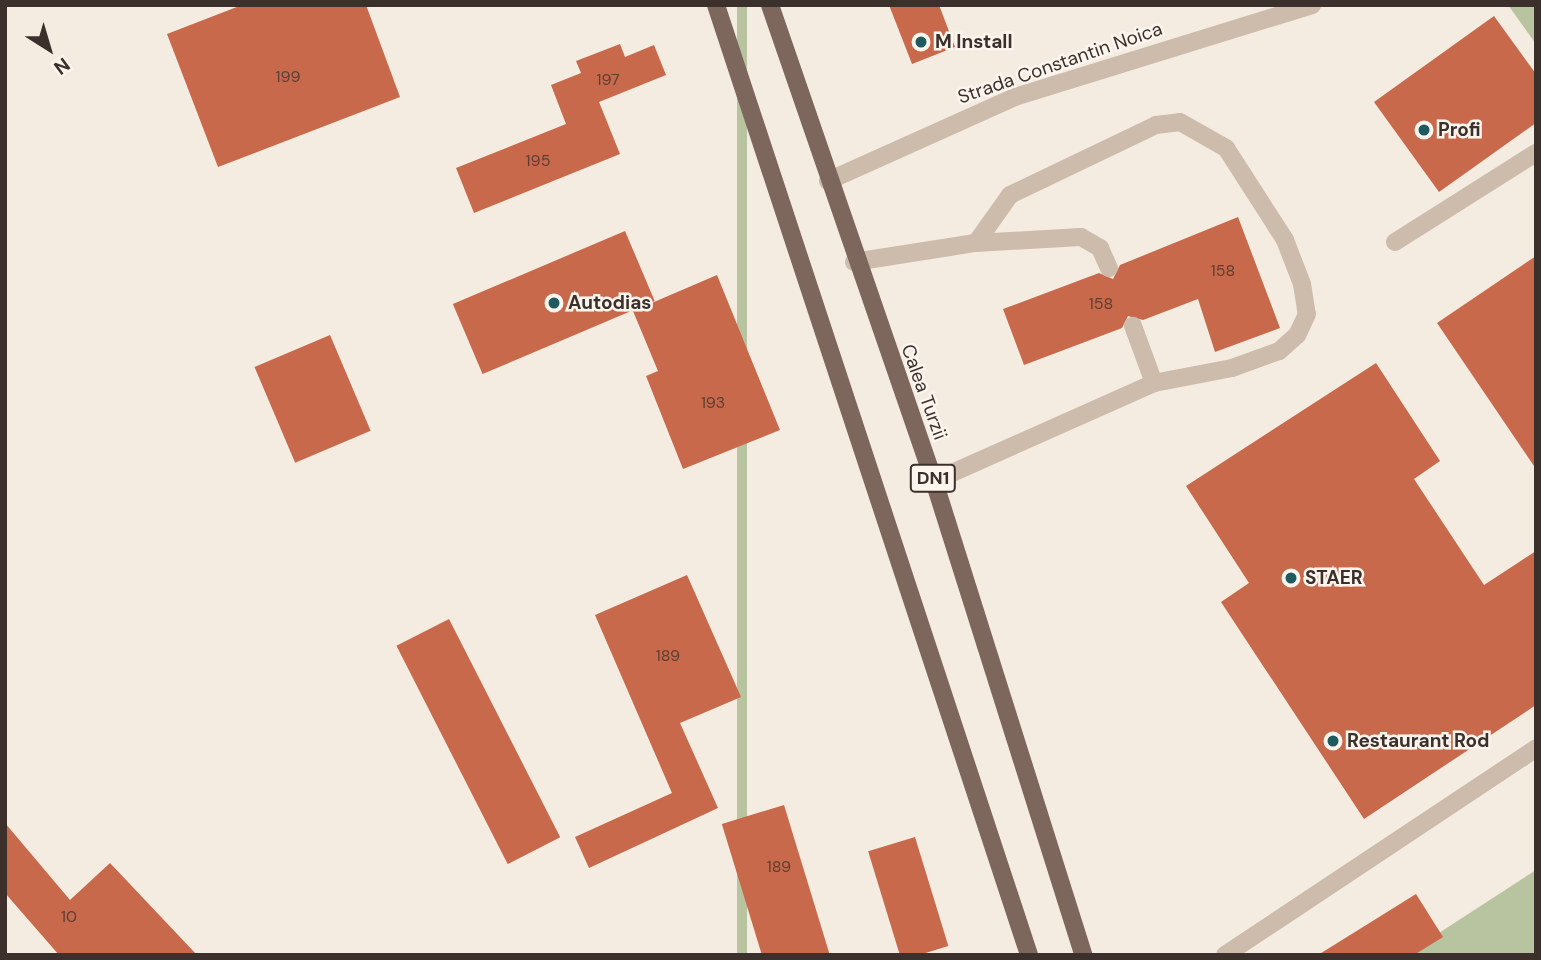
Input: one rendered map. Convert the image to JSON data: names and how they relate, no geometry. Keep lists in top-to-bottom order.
{
  "streets": {
    "main road": ["Calea Turzii", "DN1"],
    "street": ["Strada Constantin Noica"]
  },
  "crossings": [
    ["Strada Constantin Noica", "Calea Turzii"]
  ],
  "places": [
    "M Install",
    "Profi",
    "Autodias",
    "STAER",
    "Restaurant Rod"
  ],
  "house_numbers": [
    "199",
    "197",
    "195",
    "158",
    "158",
    "193",
    "189",
    "189",
    "10"
  ],
  "north": "bottom right"
}
